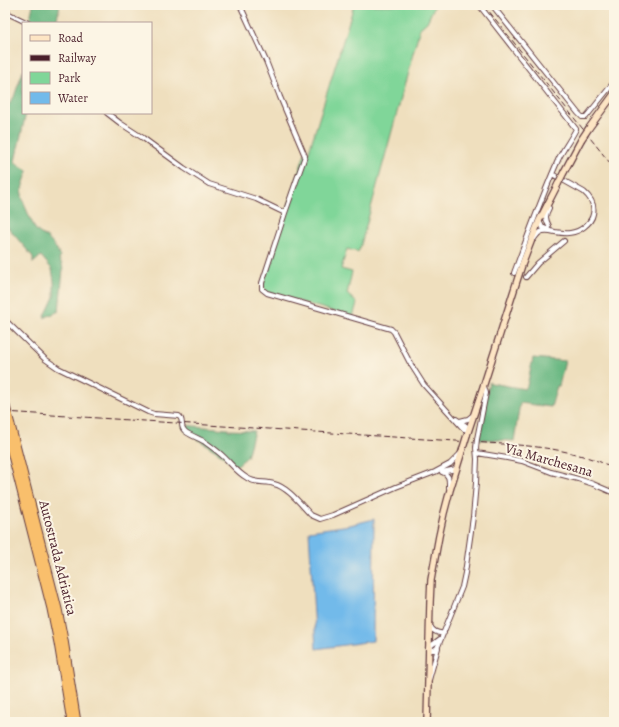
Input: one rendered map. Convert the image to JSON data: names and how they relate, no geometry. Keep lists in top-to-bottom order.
{
  "streets": {
    "highway": ["Autostrada Adriatica"],
    "street": ["Via Marchesana"]
  },
  "legend": [
    "Road",
    "Railway",
    "Park",
    "Water"
  ]
}
